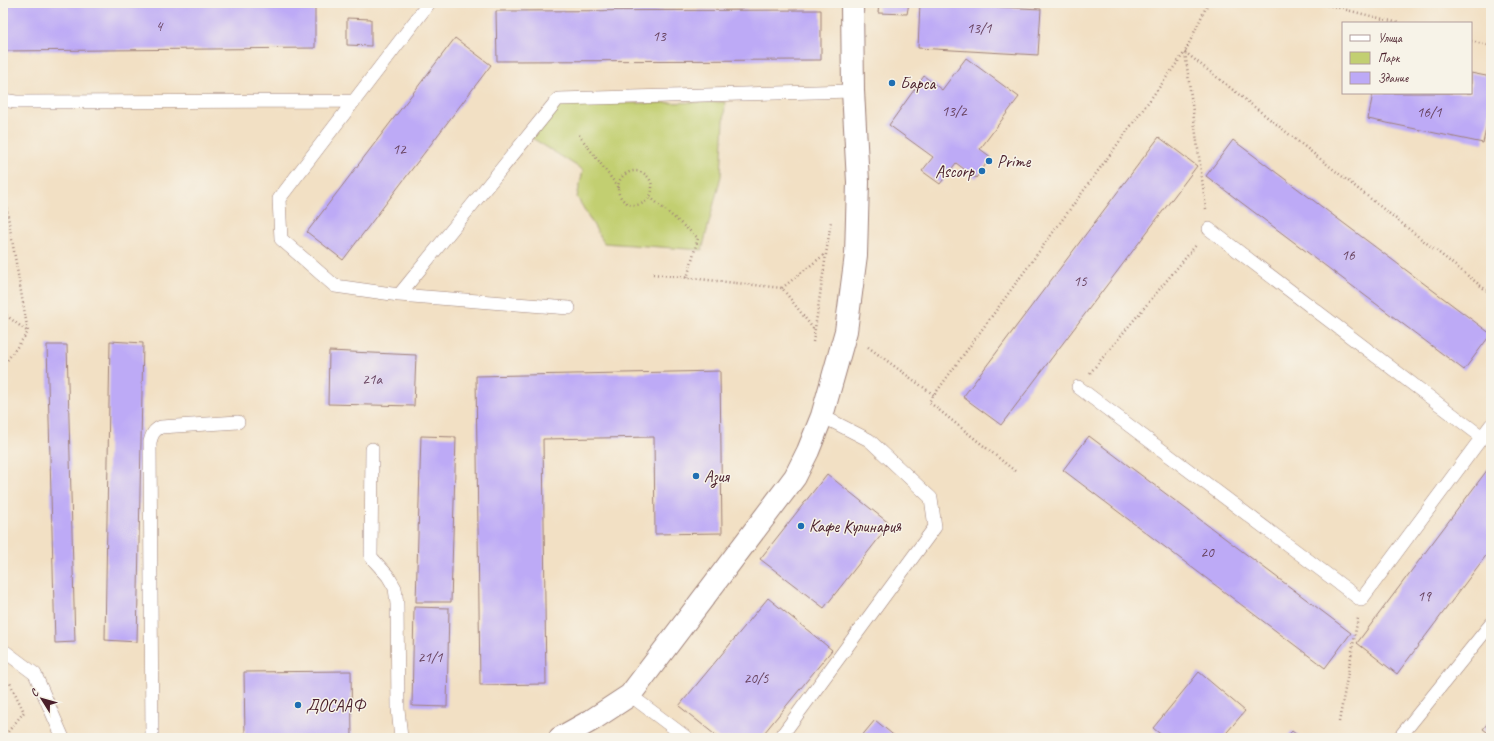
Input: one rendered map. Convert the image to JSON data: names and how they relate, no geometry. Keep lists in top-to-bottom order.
{
  "places": [
    "Барса",
    "Prime",
    "Ascorp",
    "Азия",
    "Кафе Кулинария",
    "ДОСААФ"
  ],
  "house_numbers": [
    "4",
    "13/1",
    "13",
    "13/2",
    "16/1",
    "12",
    "16",
    "15",
    "21а",
    "20",
    "19",
    "21/1",
    "20/5"
  ],
  "legend": ["Улица", "Парк", "Здание"],
  "north": "top left"
}
